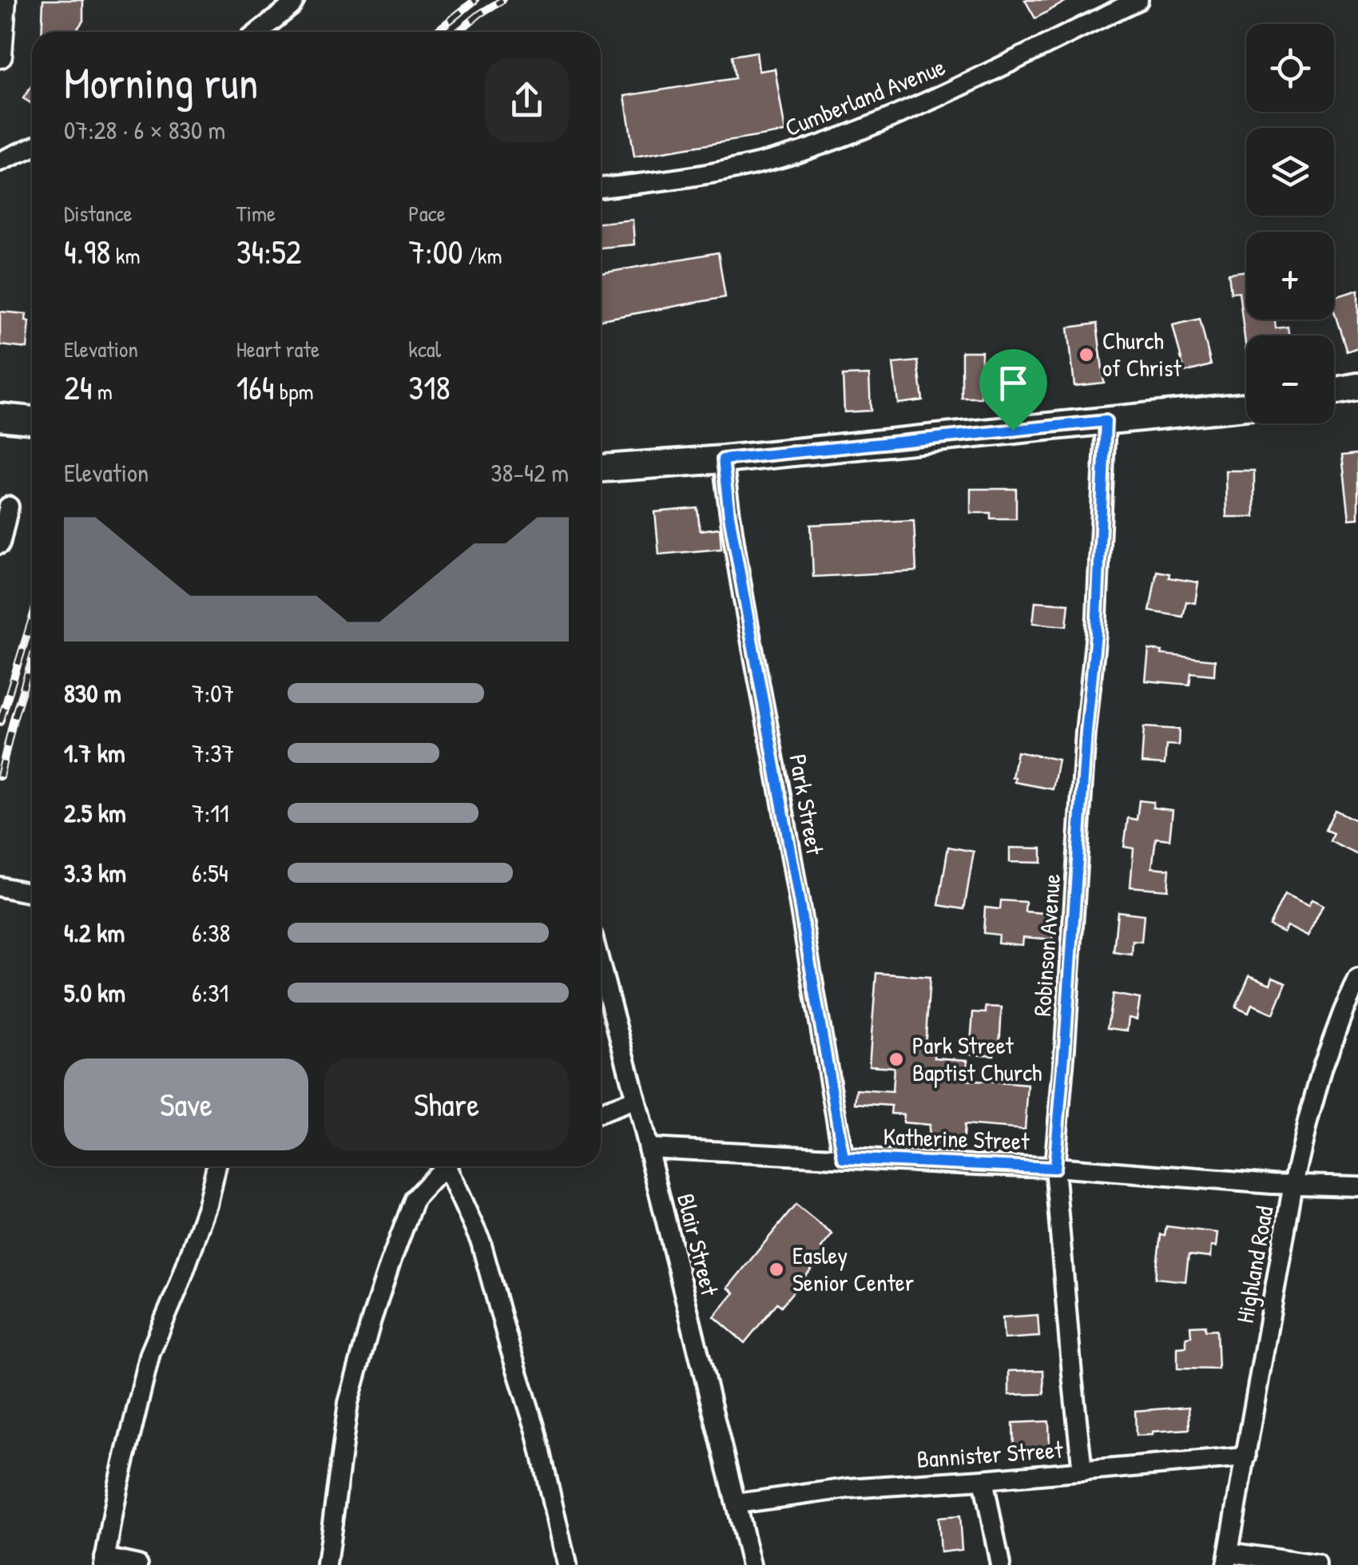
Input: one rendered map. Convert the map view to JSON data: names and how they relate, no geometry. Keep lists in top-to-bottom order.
{
  "streets": {
    "street": [
      "Cumberland Avenue",
      "Park Street",
      "Robinson Avenue",
      "Katherine Street",
      "Blair Street",
      "Highland Road",
      "Bannister Street"
    ]
  },
  "crossings": [
    ["Park Street", "Katherine Street"],
    ["Robinson Avenue", "Katherine Street"],
    ["Robinson Avenue", "Bannister Street"],
    ["Katherine Street", "Blair Street"],
    ["Katherine Street", "Highland Road"],
    ["Blair Street", "Bannister Street"],
    ["Highland Road", "Bannister Street"]
  ],
  "places": ["Church of Christ", "Park Street Baptist Church", "Easley Senior Center"],
  "page": {
    "map_buttons": ["+", "−"],
    "heading": ["Morning run", "07:28 · 6 × 830 m"],
    "stats": [
      ["Distance", "4.98 km"],
      ["Time", "34:52"],
      ["Pace", "7:00 /km"],
      ["Elevation", "24 m"],
      ["Heart rate", "164 bpm"],
      ["kcal", "318"]
    ],
    "chart": ["Elevation", "38–42 m"],
    "list": [
      {
        "name": "830 m",
        "note": "7:07"
      },
      {
        "name": "1.7 km",
        "note": "7:37"
      },
      {
        "name": "2.5 km",
        "note": "7:11"
      },
      {
        "name": "3.3 km",
        "note": "6:54"
      },
      {
        "name": "4.2 km",
        "note": "6:38"
      },
      {
        "name": "5.0 km",
        "note": "6:31"
      }
    ],
    "buttons": ["Save", "Share"]
  }
}
